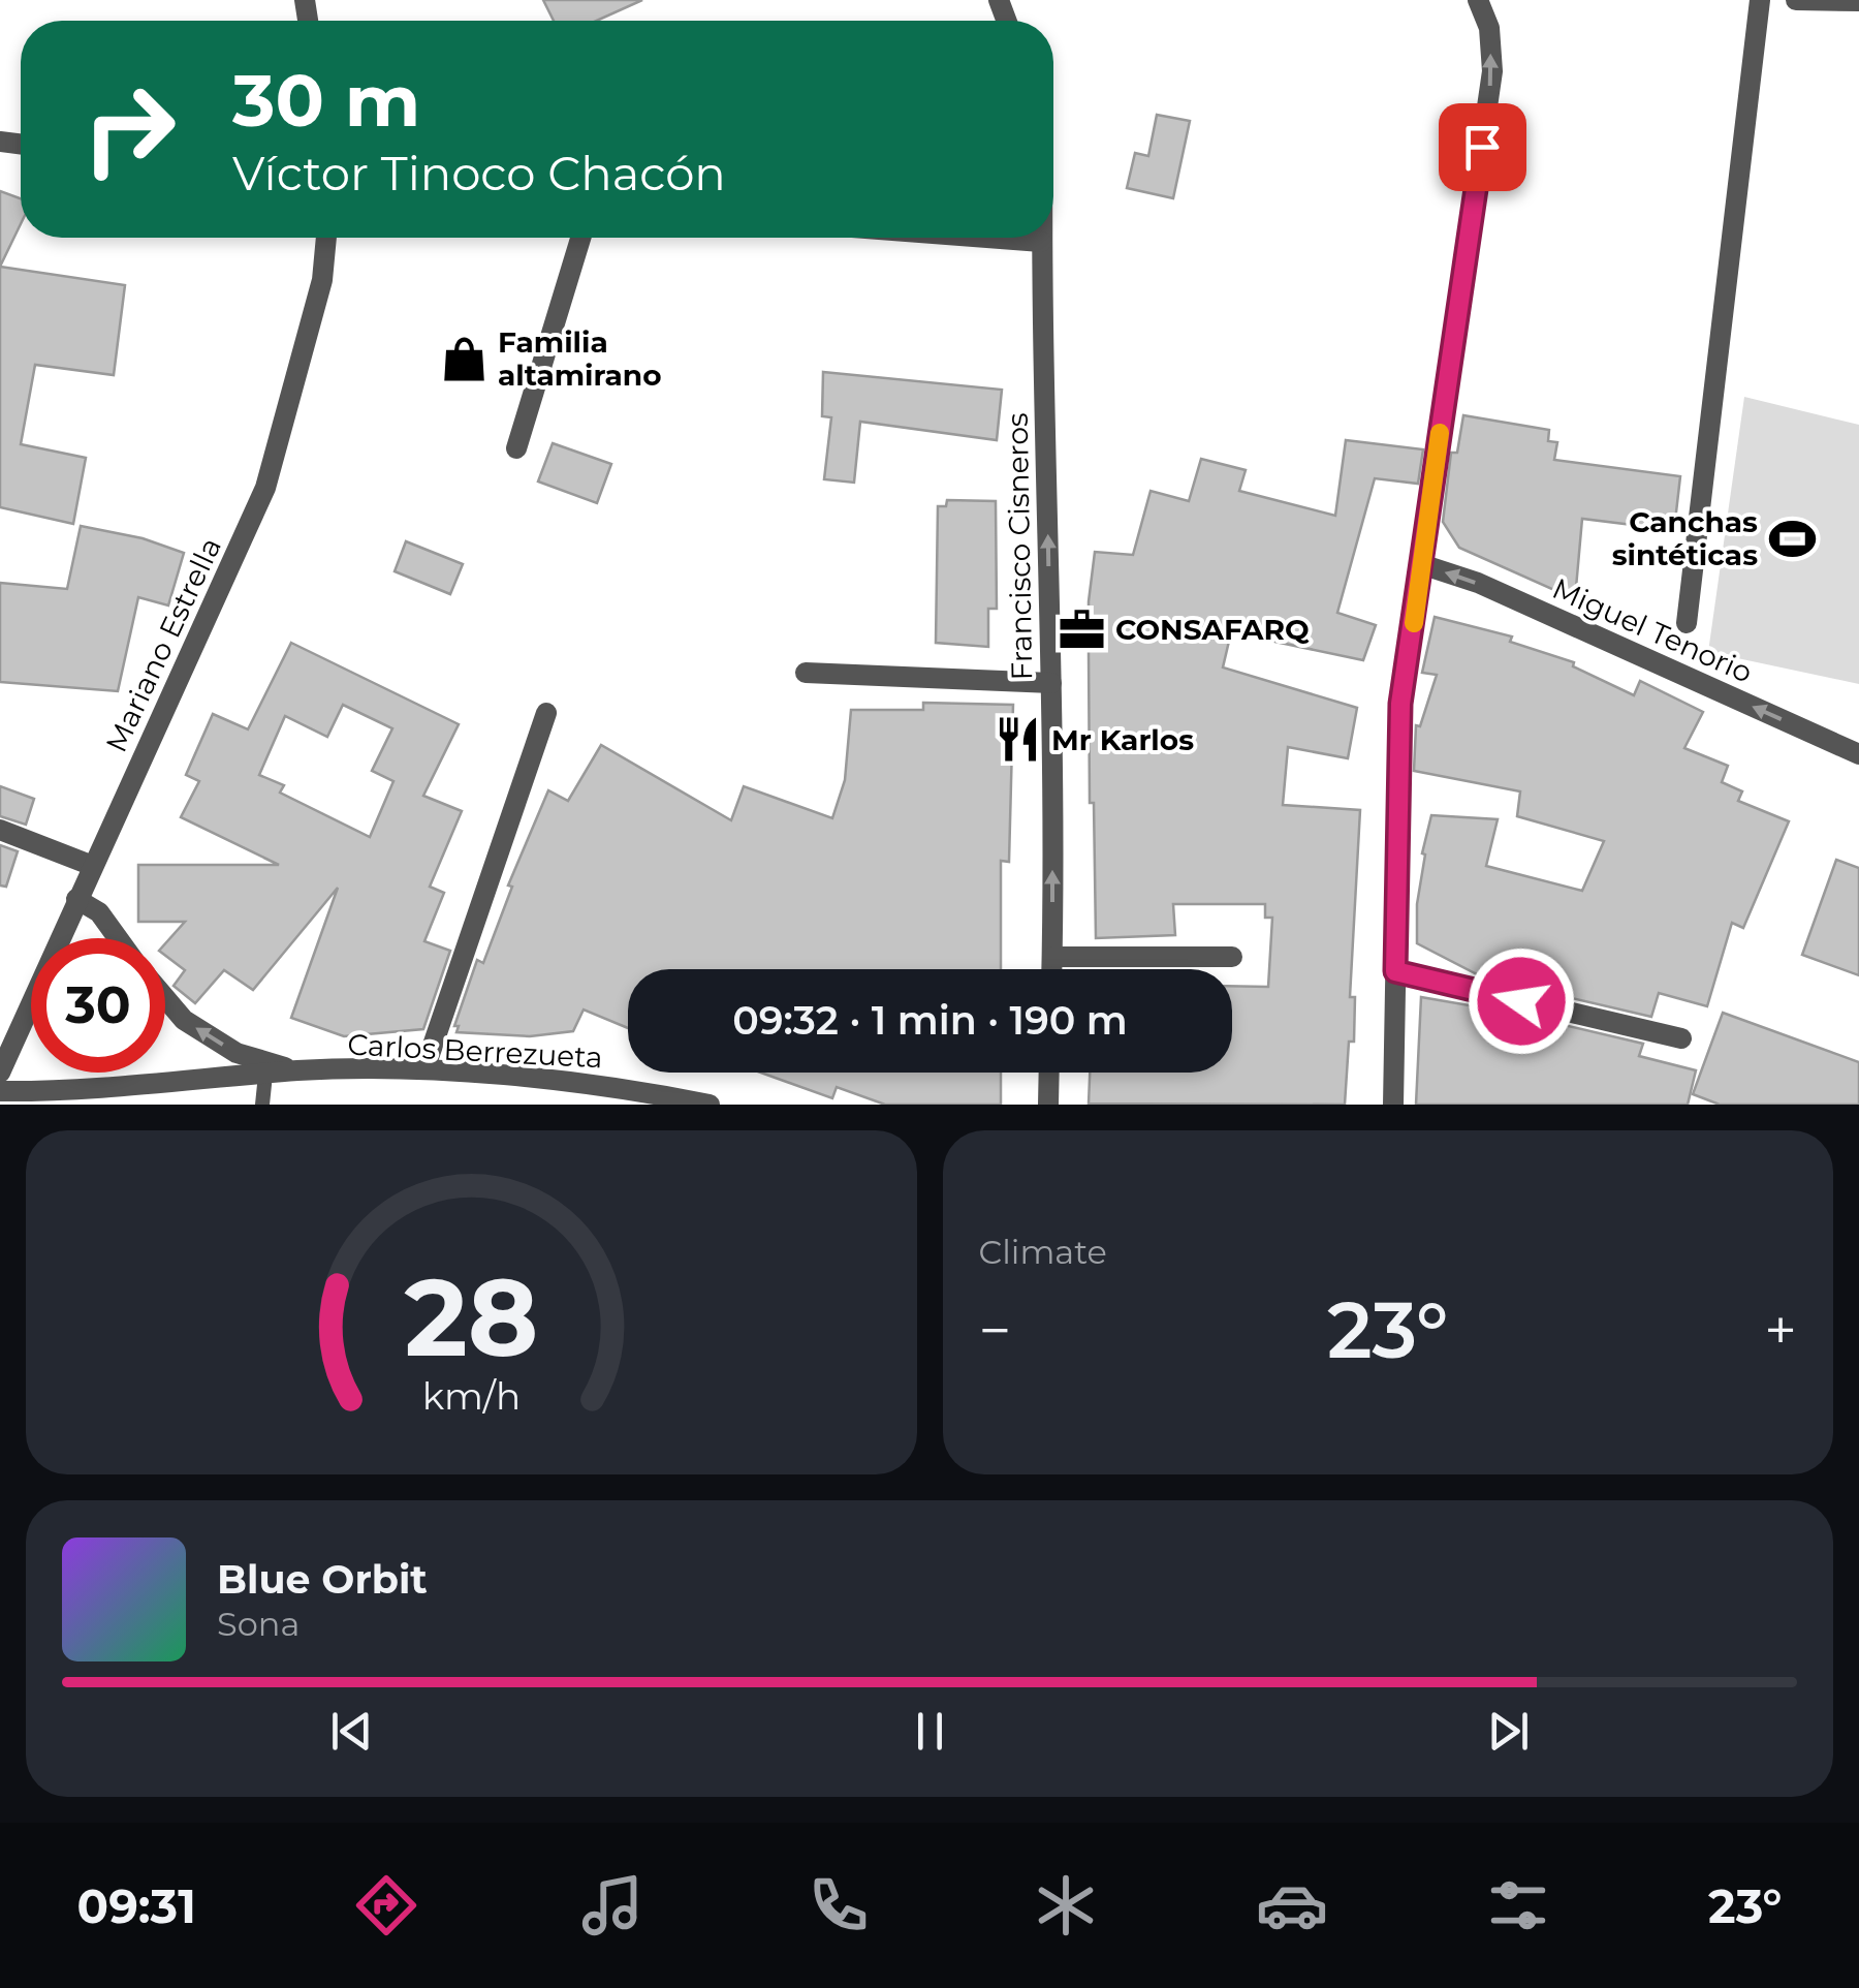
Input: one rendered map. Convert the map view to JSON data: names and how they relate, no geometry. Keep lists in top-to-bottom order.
{
  "streets": {
    "street": [
      "Francisco Cisneros",
      "Miguel Tenorio",
      "Mariano Estrella",
      "Carlos Berrezueta"
    ]
  },
  "one_way": ["Francisco Cisneros", "Miguel Tenorio"],
  "places": {
    "shop": ["Familia altamirano"],
    "sports": ["Canchas sintéticas"],
    "office": ["CONSAFARQ"],
    "restaurant": ["Mr Karlos"]
  },
  "page": {
    "turn": ["30 m", "Víctor Tinoco Chacón"],
    "limit": "30",
    "trip": "09:32 · 1 min · 190 m",
    "tile": "Climate",
    "heat": ["−", "23°", "+"],
    "song": ["Blue Orbit", "Sona"],
    "tabs": ["09:31", "23°"],
    "gauge": ["28", "km/h"]
  }
}
